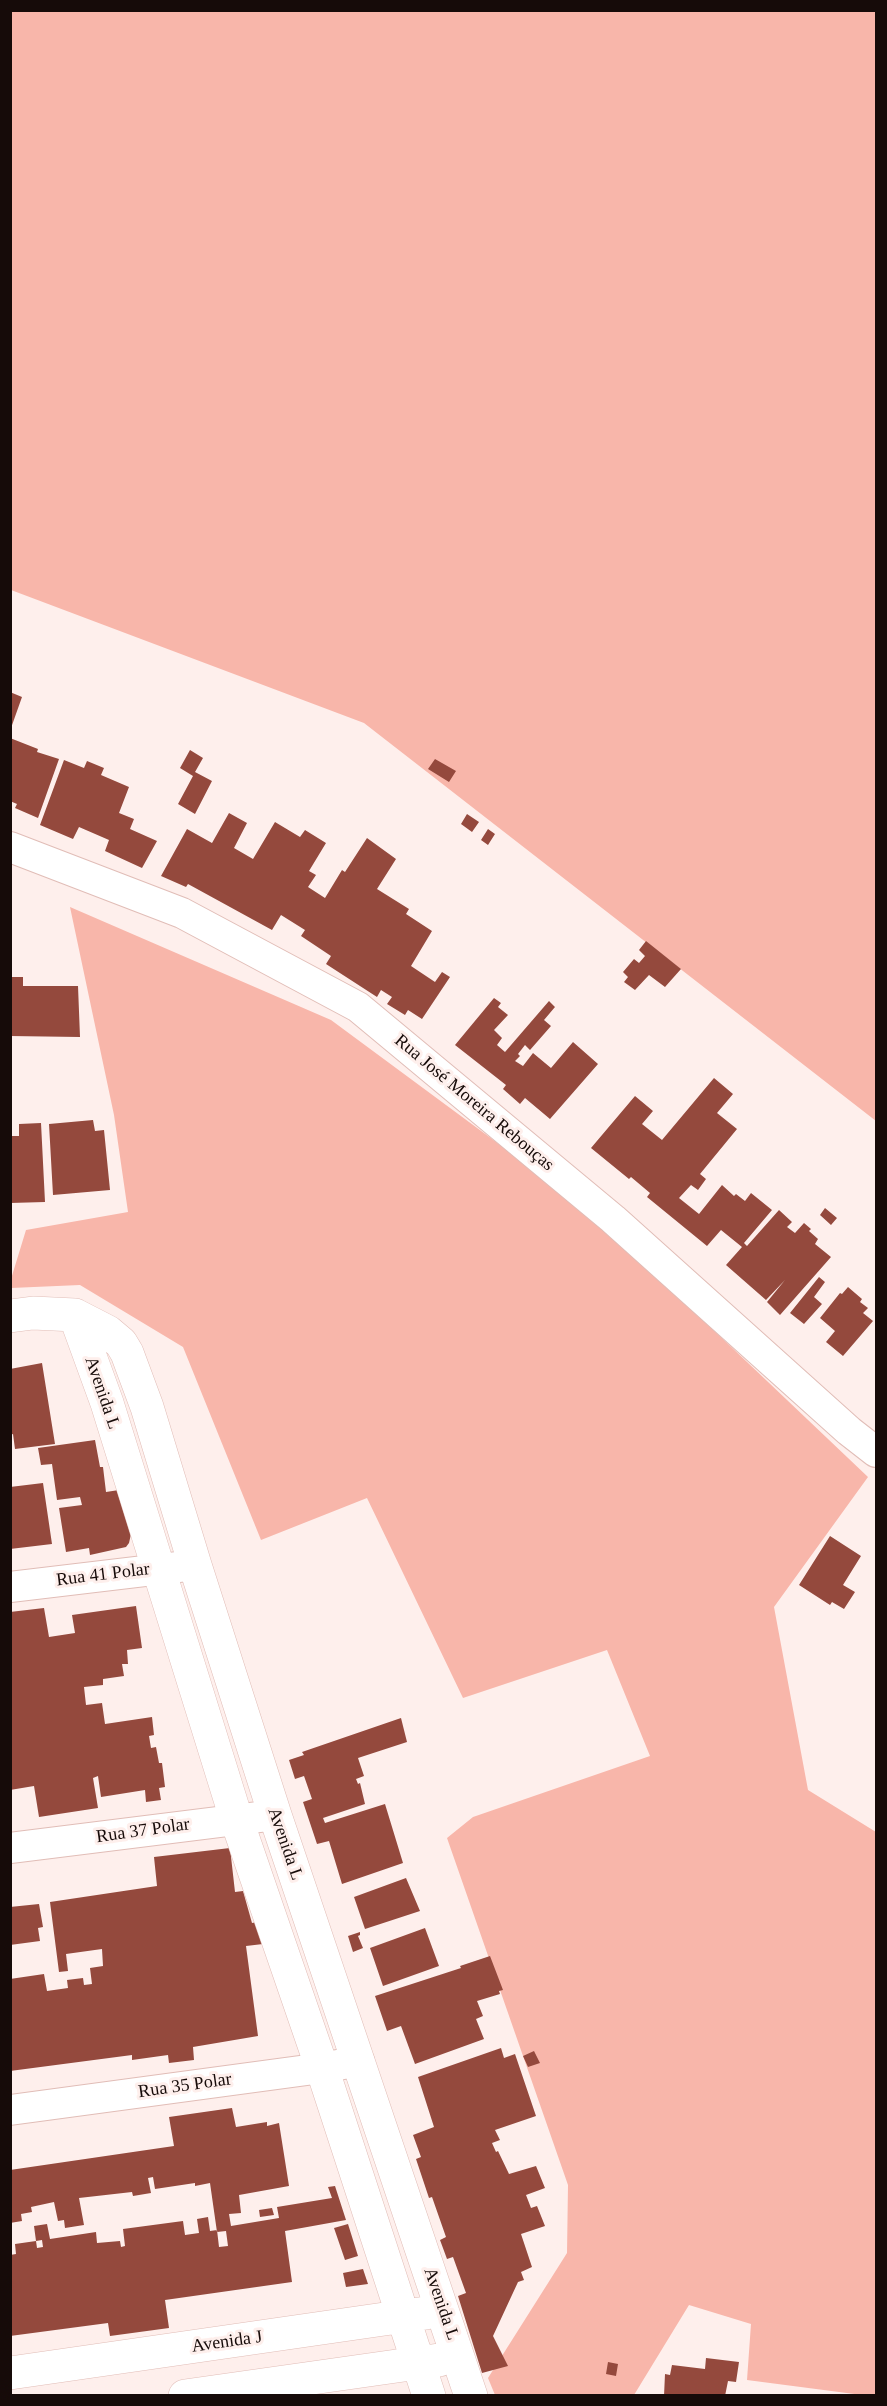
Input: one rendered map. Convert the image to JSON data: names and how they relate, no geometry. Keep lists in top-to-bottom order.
{
  "streets": {
    "street": [
      "Rua José Moreira Rebouças",
      "Avenida L",
      "Rua 41 Polar",
      "Rua 37 Polar",
      "Rua 35 Polar",
      "Avenida J"
    ]
  },
  "crossings": [
    ["Avenida L", "Rua 41 Polar"],
    ["Avenida L", "Rua 37 Polar"],
    ["Avenida L", "Rua 35 Polar"],
    ["Avenida L", "Avenida J"]
  ]
}
